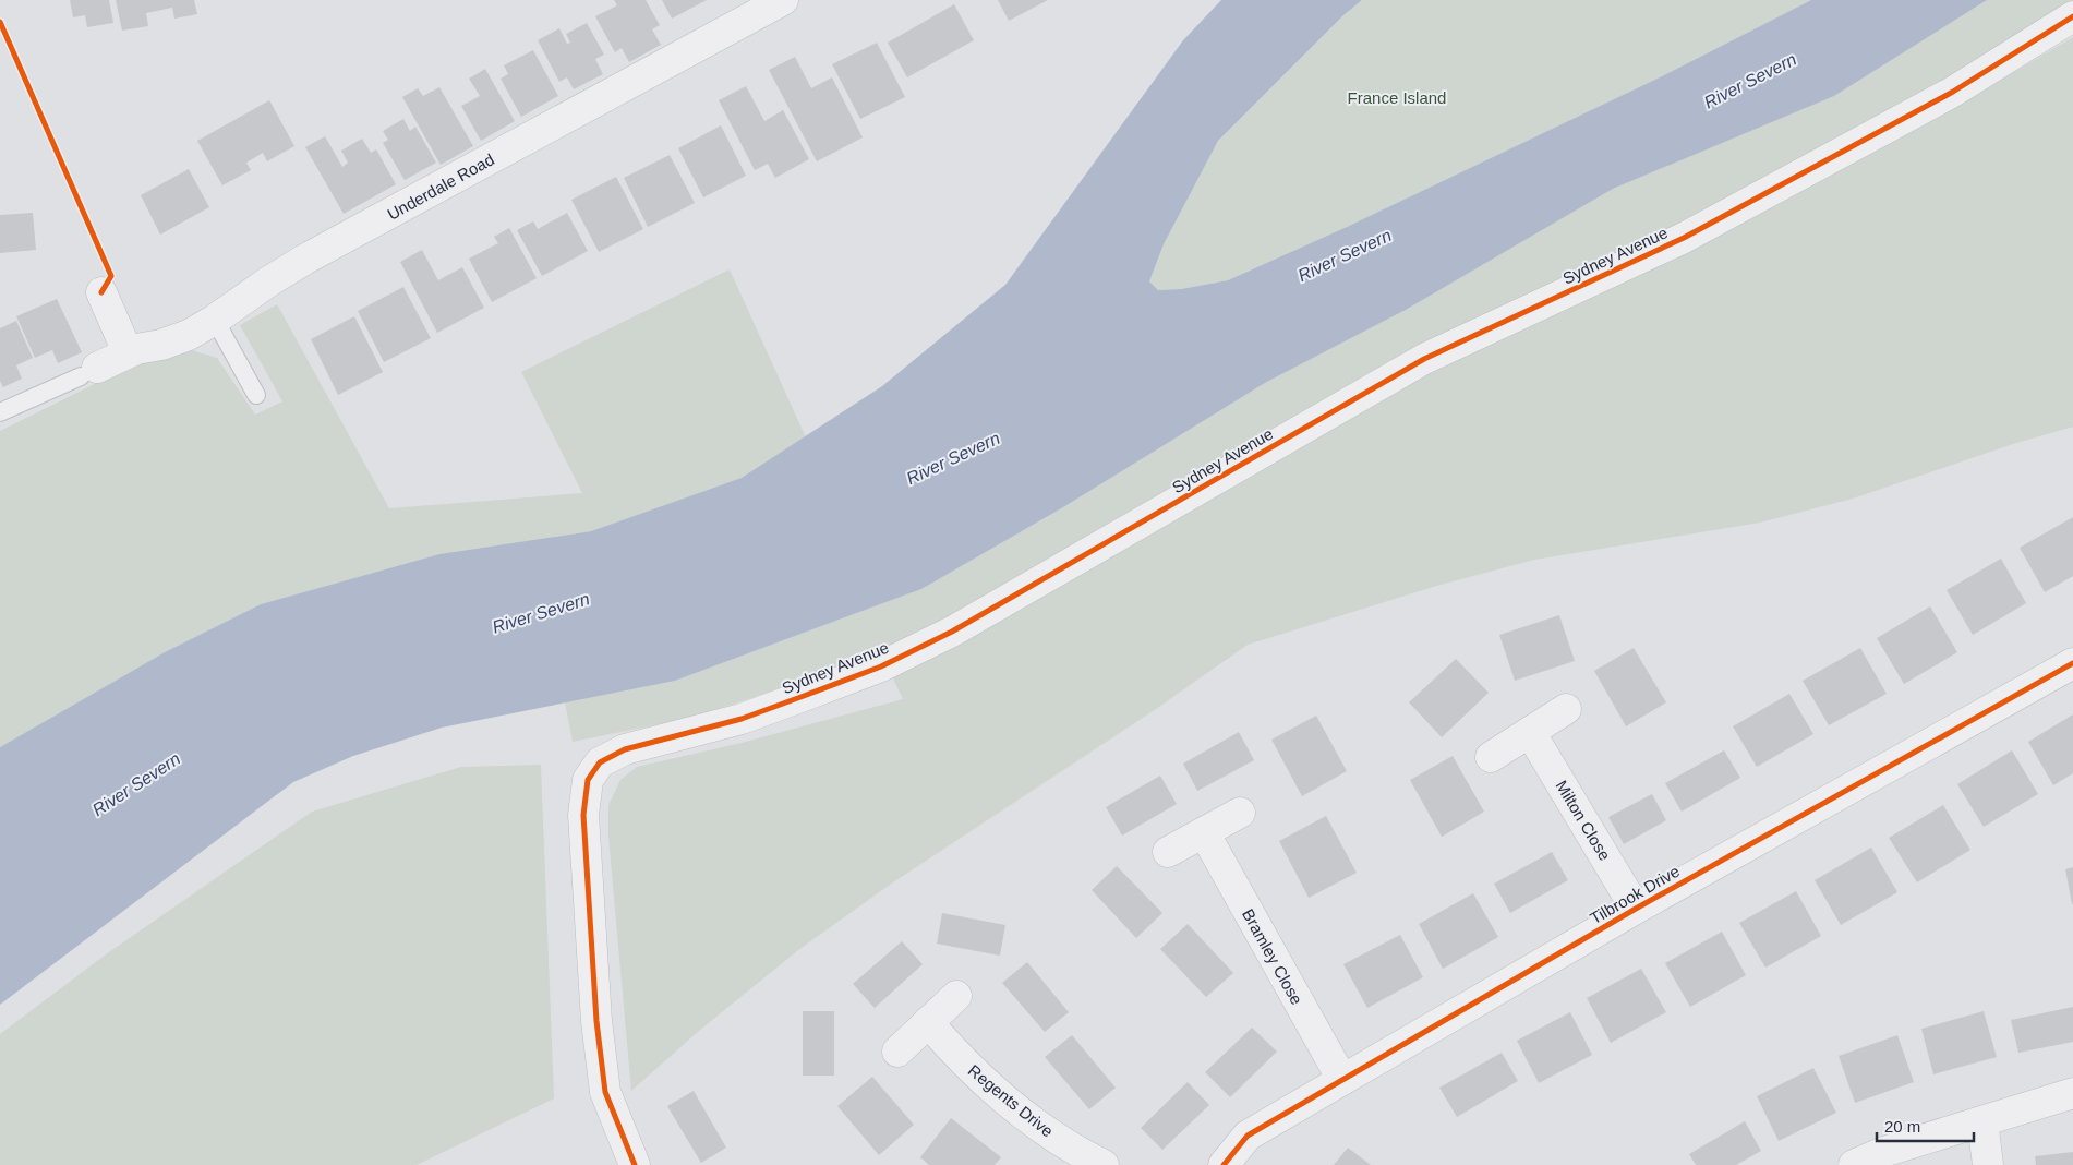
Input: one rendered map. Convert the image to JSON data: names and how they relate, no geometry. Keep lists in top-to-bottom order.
{
  "streets": {
    "street": [
      "Underdale Road",
      "Sydney Avenue",
      "Milton Close",
      "Tilbrook Drive",
      "Bramley Close",
      "Regents Drive"
    ]
  },
  "crossings": [
    ["Milton Close", "Tilbrook Drive"],
    ["Tilbrook Drive", "Bramley Close"]
  ],
  "water": ["River Severn"],
  "parks": ["France Island"],
  "scale_bar": "20 m"
}
